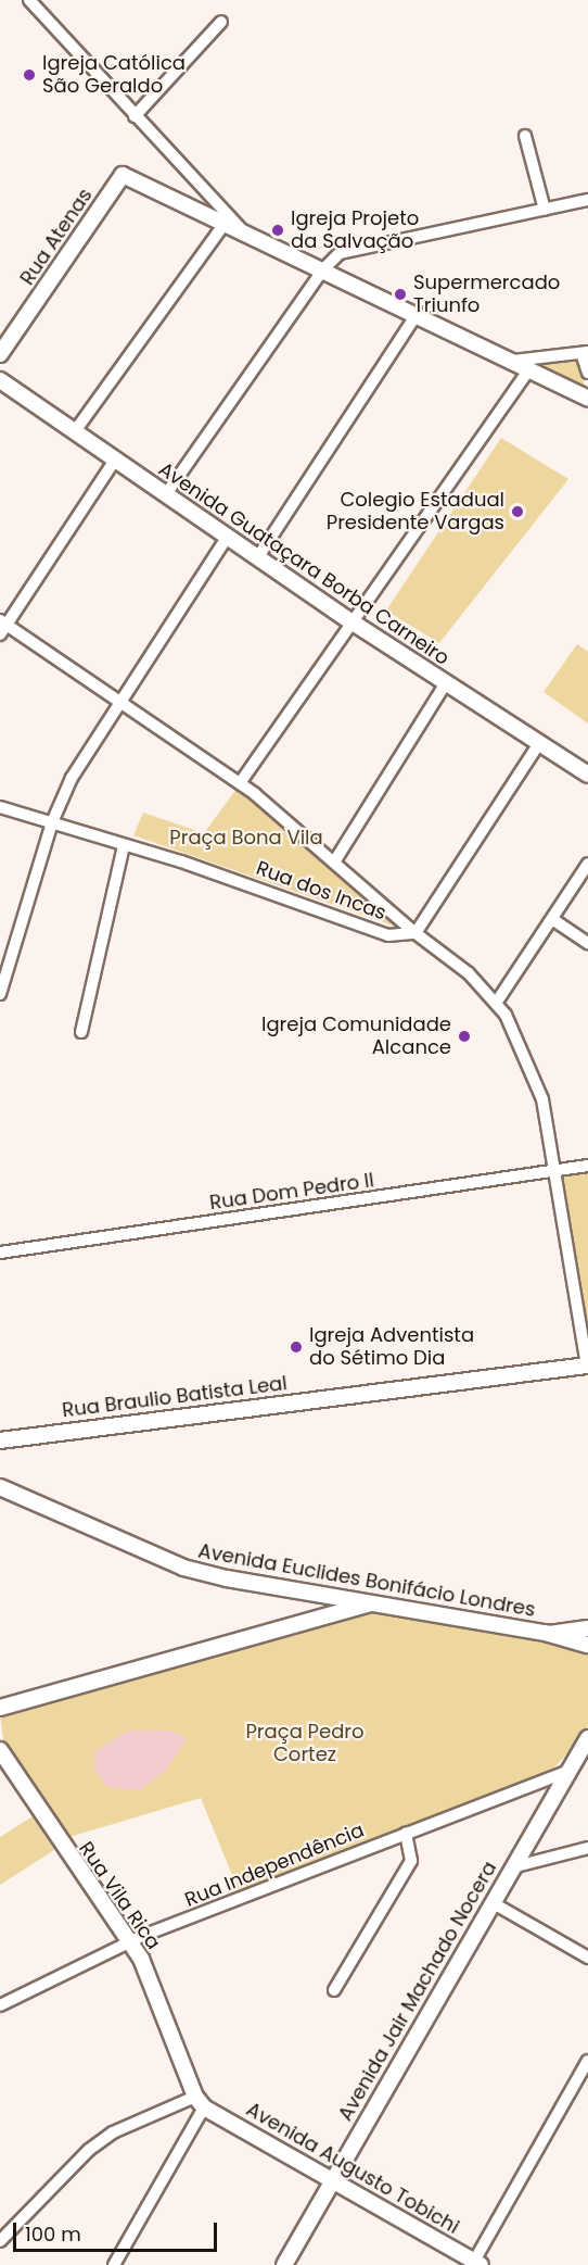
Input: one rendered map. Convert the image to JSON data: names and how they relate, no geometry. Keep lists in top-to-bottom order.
{
  "streets": {
    "street": [
      "Rua Atenas",
      "Avenida Guataçara Borba Carneiro",
      "Rua dos Incas",
      "Rua Dom Pedro II",
      "Rua Braulio Batista Leal",
      "Avenida Euclides Bonifácio Londres",
      "Rua Independência",
      "Rua Vila Rica",
      "Avenida Jair Machado Nocera",
      "Avenida Augusto Tobichi"
    ]
  },
  "crossings": [
    ["Rua Independência", "Rua Vila Rica"],
    ["Rua Independência", "Avenida Jair Machado Nocera"],
    ["Rua Vila Rica", "Avenida Augusto Tobichi"],
    ["Avenida Jair Machado Nocera", "Avenida Augusto Tobichi"]
  ],
  "parks": ["Praça Bona Vila", "Praça Pedro Cortez"],
  "places": [
    "Igreja Católica São Geraldo",
    "Igreja Projeto da Salvação",
    "Supermercado Triunfo",
    "Colegio Estadual Presidente Vargas",
    "Igreja Comunidade Alcance",
    "Igreja Adventista do Sétimo Dia"
  ],
  "scale_bar": "100 m"
}
